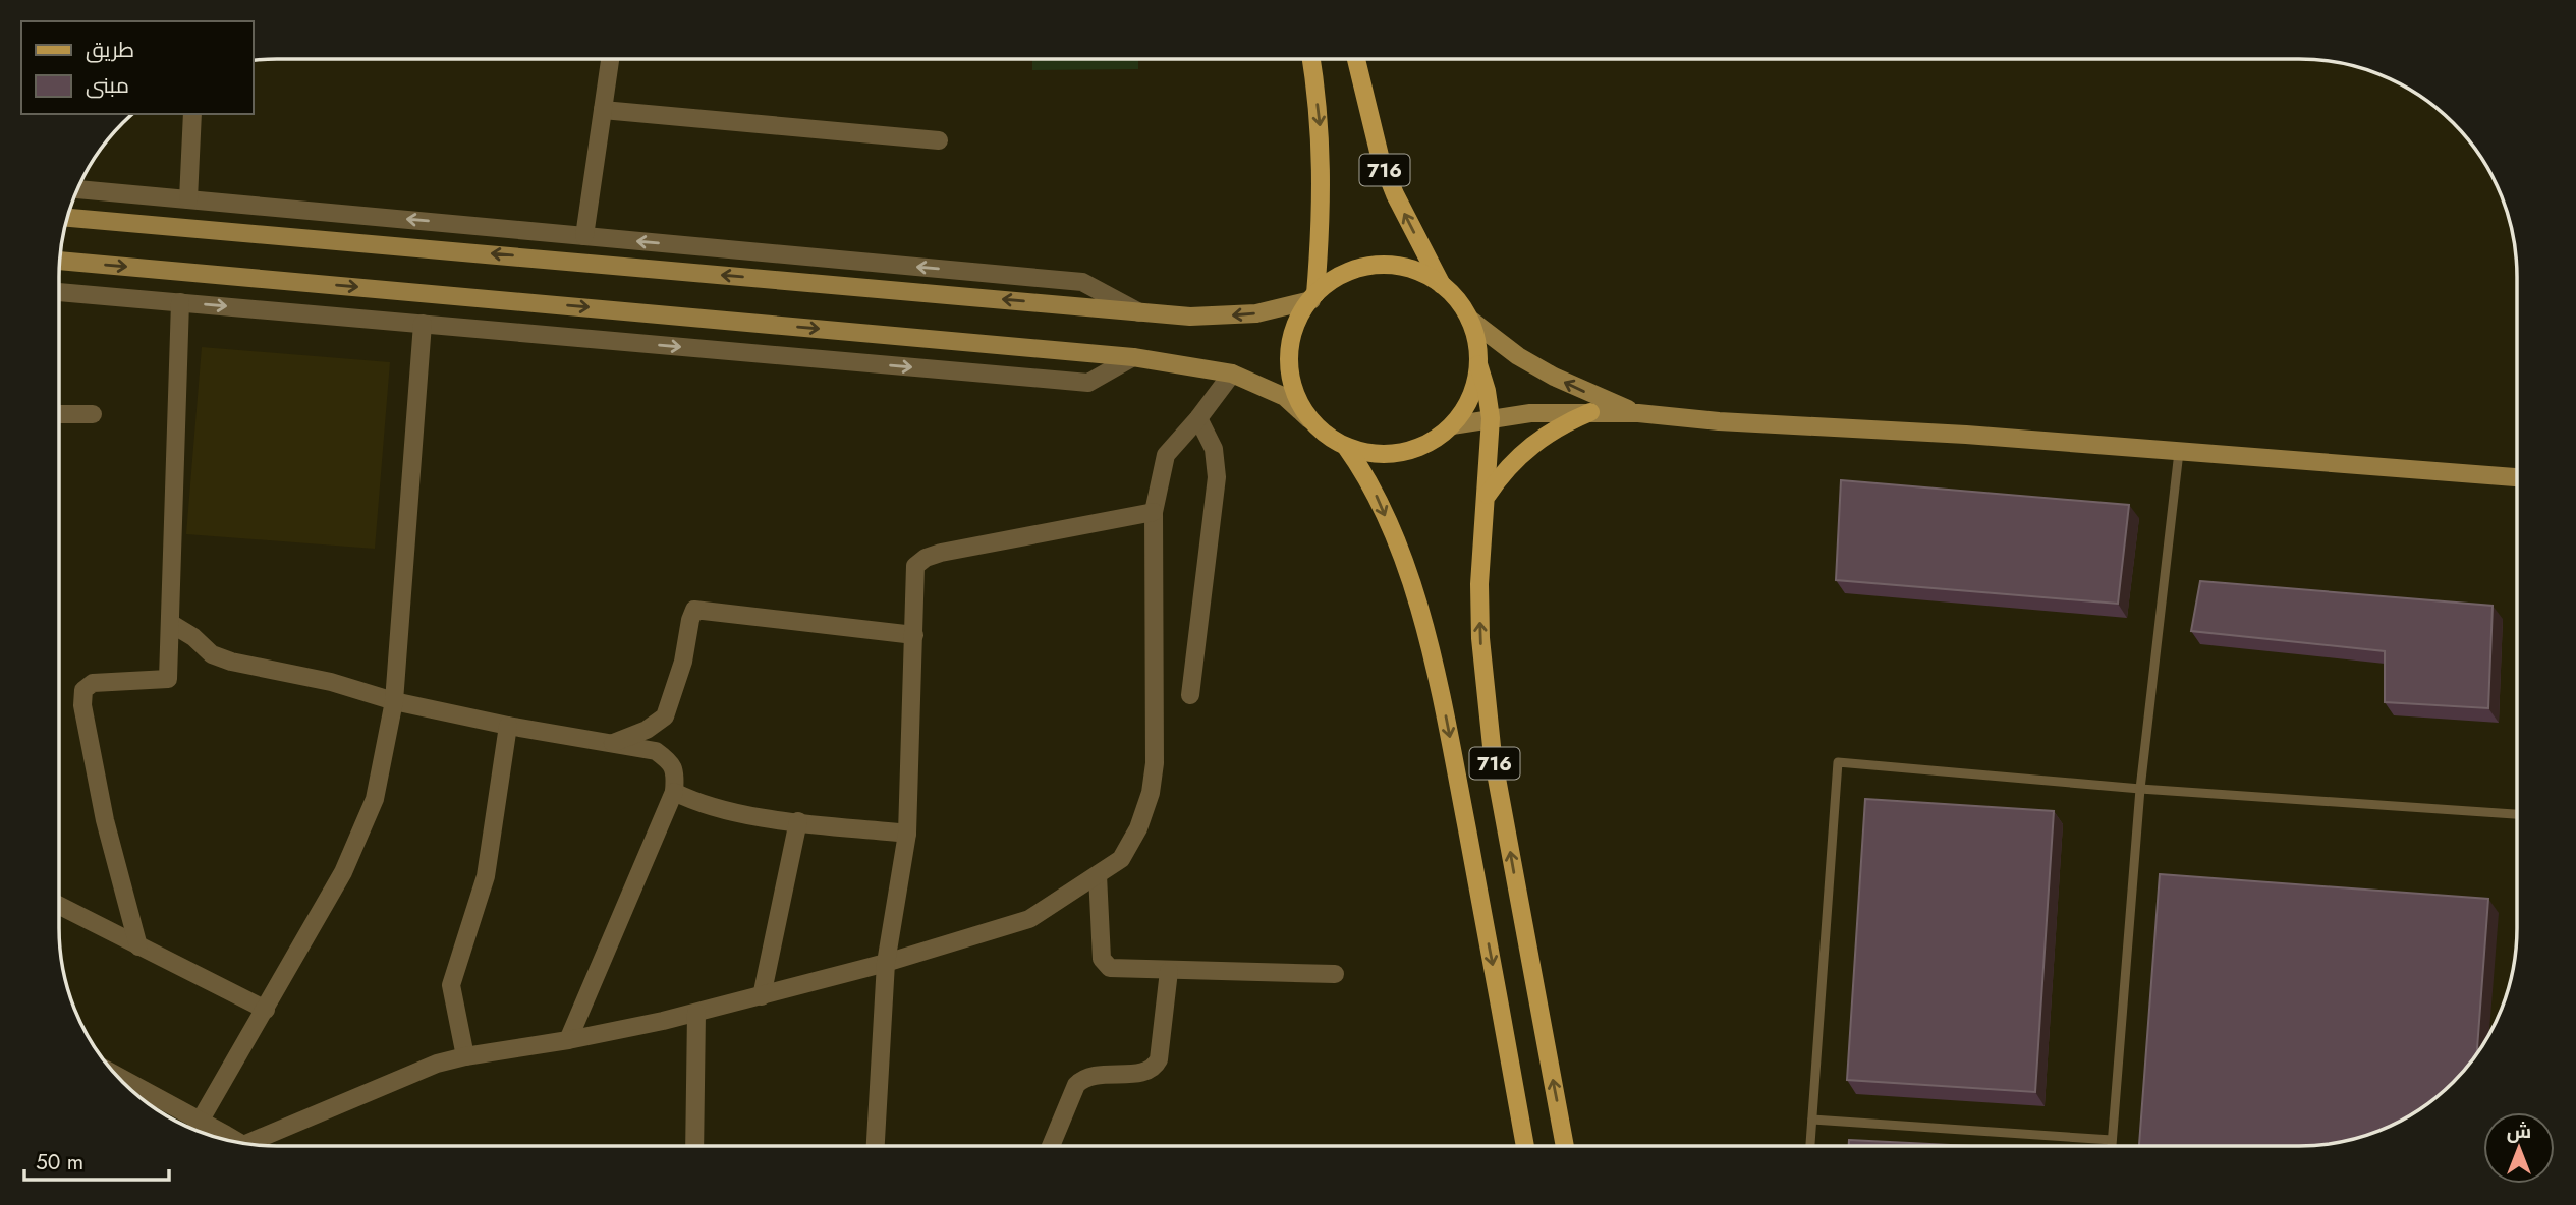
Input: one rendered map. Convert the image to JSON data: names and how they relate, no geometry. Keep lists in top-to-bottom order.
{
  "streets": {
    "main road": ["716"]
  },
  "legend": ["طريق", "مبنى"],
  "scale_bar": "50 m",
  "north": "top"
}
